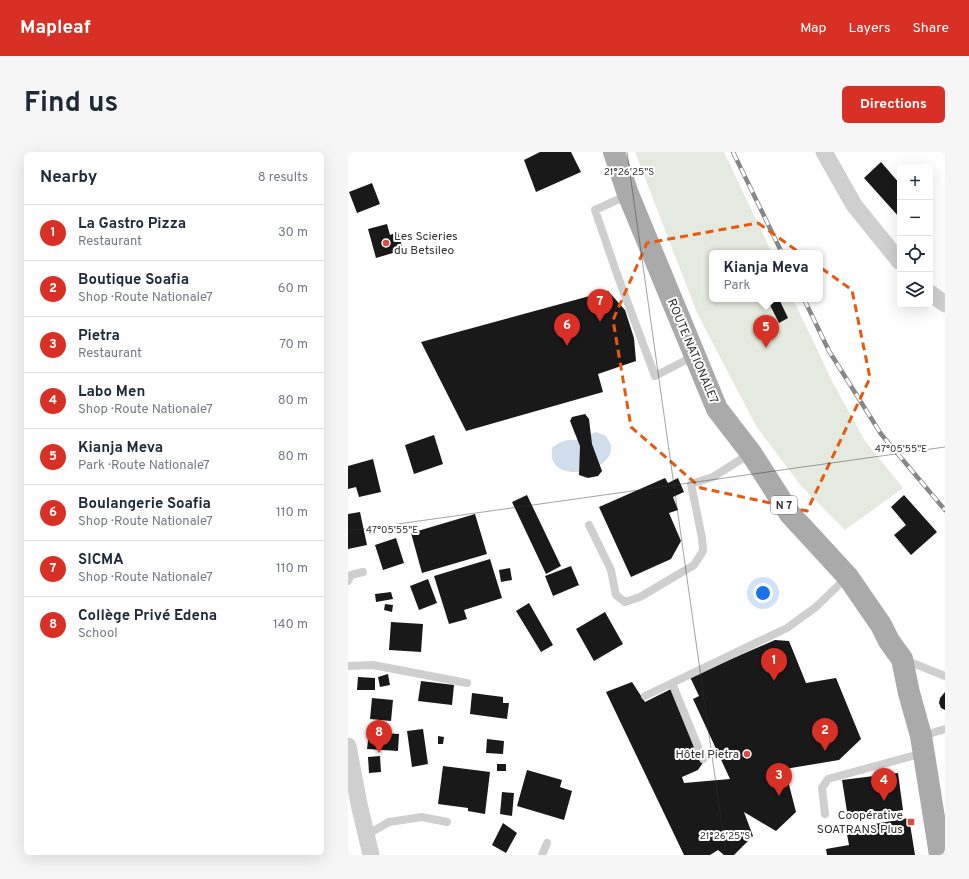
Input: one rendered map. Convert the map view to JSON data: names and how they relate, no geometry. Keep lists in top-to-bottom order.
{
  "streets": {
    "main road": ["ROUTE NATIONALE7", "N 7"]
  },
  "places": {
    "other": ["Les Scieries du Betsileo", "Hôtel Pietra"],
    "transit": ["Coopérative SOATRANS Plus"]
  },
  "page": {
    "header": "Mapleaf",
    "nav": ["Map", "Layers", "Share"],
    "title": "Find us",
    "buttons": "Directions",
    "heading": ["Nearby", "8 results"],
    "map_buttons": ["+", "−"],
    "list": [
      {
        "mark": "1",
        "name": "La Gastro Pizza",
        "note": "Restaurant",
        "value": "30 m"
      },
      {
        "mark": "2",
        "name": "Boutique Soafia",
        "note": "Shop · Route Nationale7",
        "value": "60 m"
      },
      {
        "mark": "3",
        "name": "Pietra",
        "note": "Restaurant",
        "value": "70 m"
      },
      {
        "mark": "4",
        "name": "Labo Men",
        "note": "Shop · Route Nationale7",
        "value": "80 m"
      },
      {
        "mark": "5",
        "name": "Kianja Meva",
        "note": "Park · Route Nationale7",
        "value": "80 m"
      },
      {
        "mark": "6",
        "name": "Boulangerie Soafia",
        "note": "Shop · Route Nationale7",
        "value": "110 m"
      },
      {
        "mark": "7",
        "name": "SICMA",
        "note": "Shop · Route Nationale7",
        "value": "110 m"
      },
      {
        "mark": "8",
        "name": "Collège Privé Edena",
        "note": "School",
        "value": "140 m"
      }
    ],
    "popup": ["Kianja Meva", "Park"],
    "pins": [
      "7",
      "6",
      "5",
      "1",
      "2",
      "8",
      "3",
      "4"
    ]
  },
  "coordinates": ["21°26'25\"S", "47°05'55\"E"]
}
